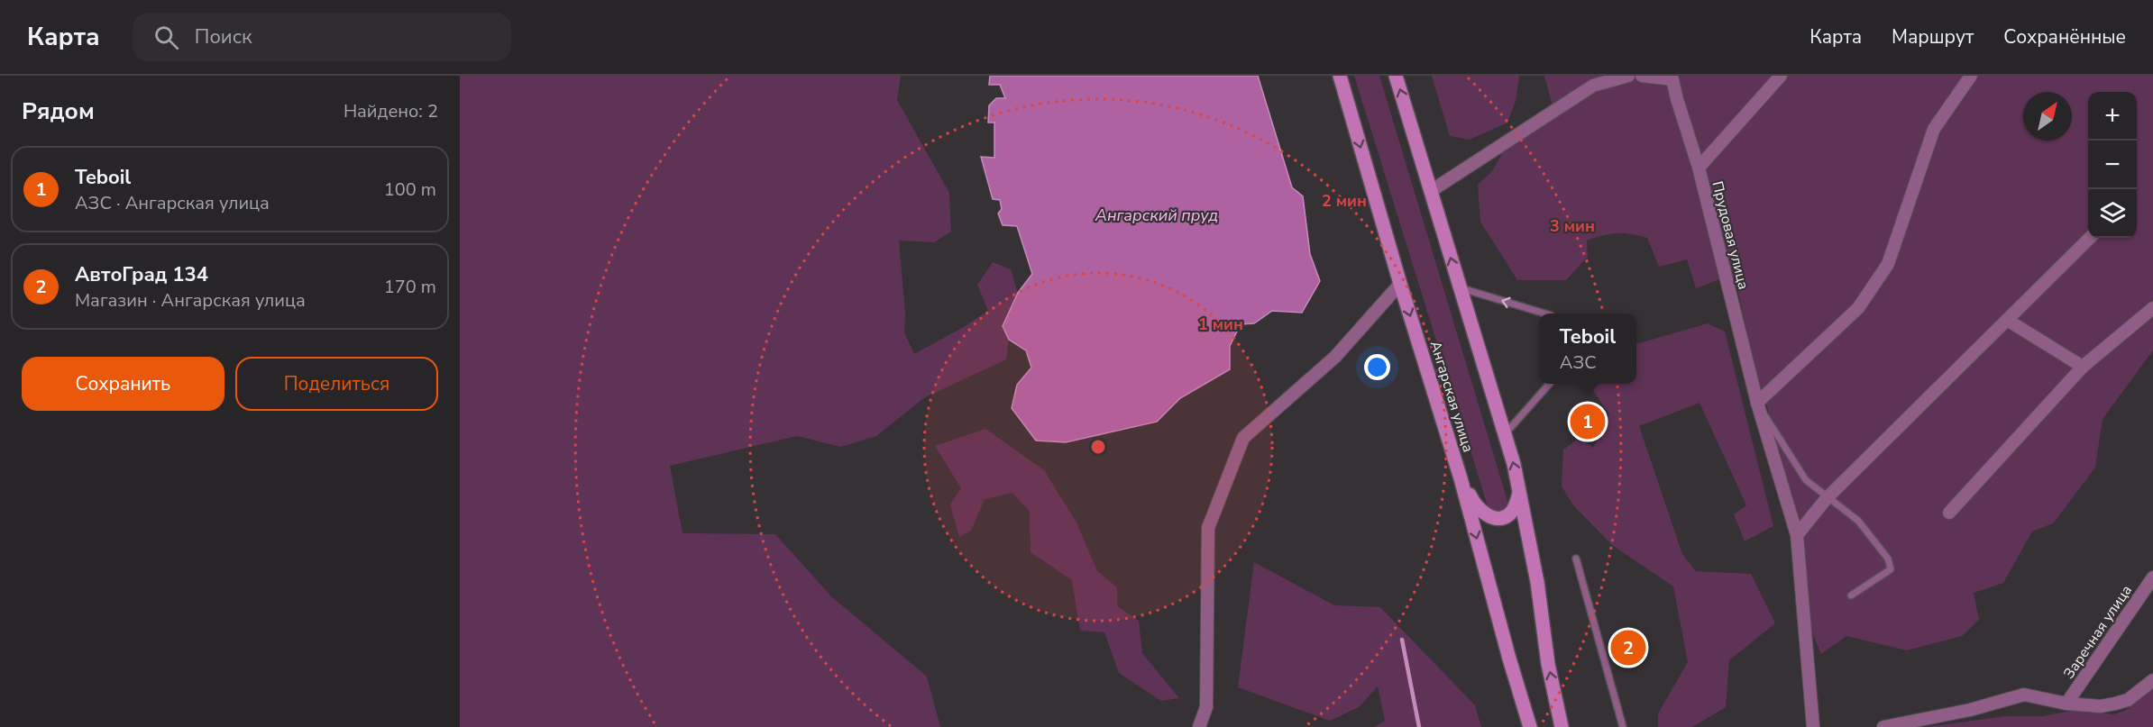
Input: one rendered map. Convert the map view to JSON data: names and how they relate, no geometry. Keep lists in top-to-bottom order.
{
  "streets": {
    "main road": ["Ангарская улица"],
    "street": ["Прудовая улица", "Заречная улица"]
  },
  "water": ["Ангарский пруд"],
  "north": "top right",
  "page": {
    "header": "Карта",
    "search": "Поиск",
    "nav": ["Карта", "Маршрут", "Сохранённые"],
    "heading": ["Рядом", "Найдено: 2"],
    "map_buttons": ["+", "−"],
    "list": [
      {
        "mark": "1",
        "name": "Teboil",
        "note": "АЗС · Ангарская улица",
        "value": "100 m"
      },
      {
        "mark": "2",
        "name": "АвтоГрад 134",
        "note": "Магазин · Ангарская улица",
        "value": "170 m"
      }
    ],
    "popup": ["Teboil", "АЗС"],
    "buttons": ["Сохранить", "Поделиться"],
    "pins": ["1", "2"]
  },
  "rings": ["2 мин", "3 мин", "1 мин"]
}
